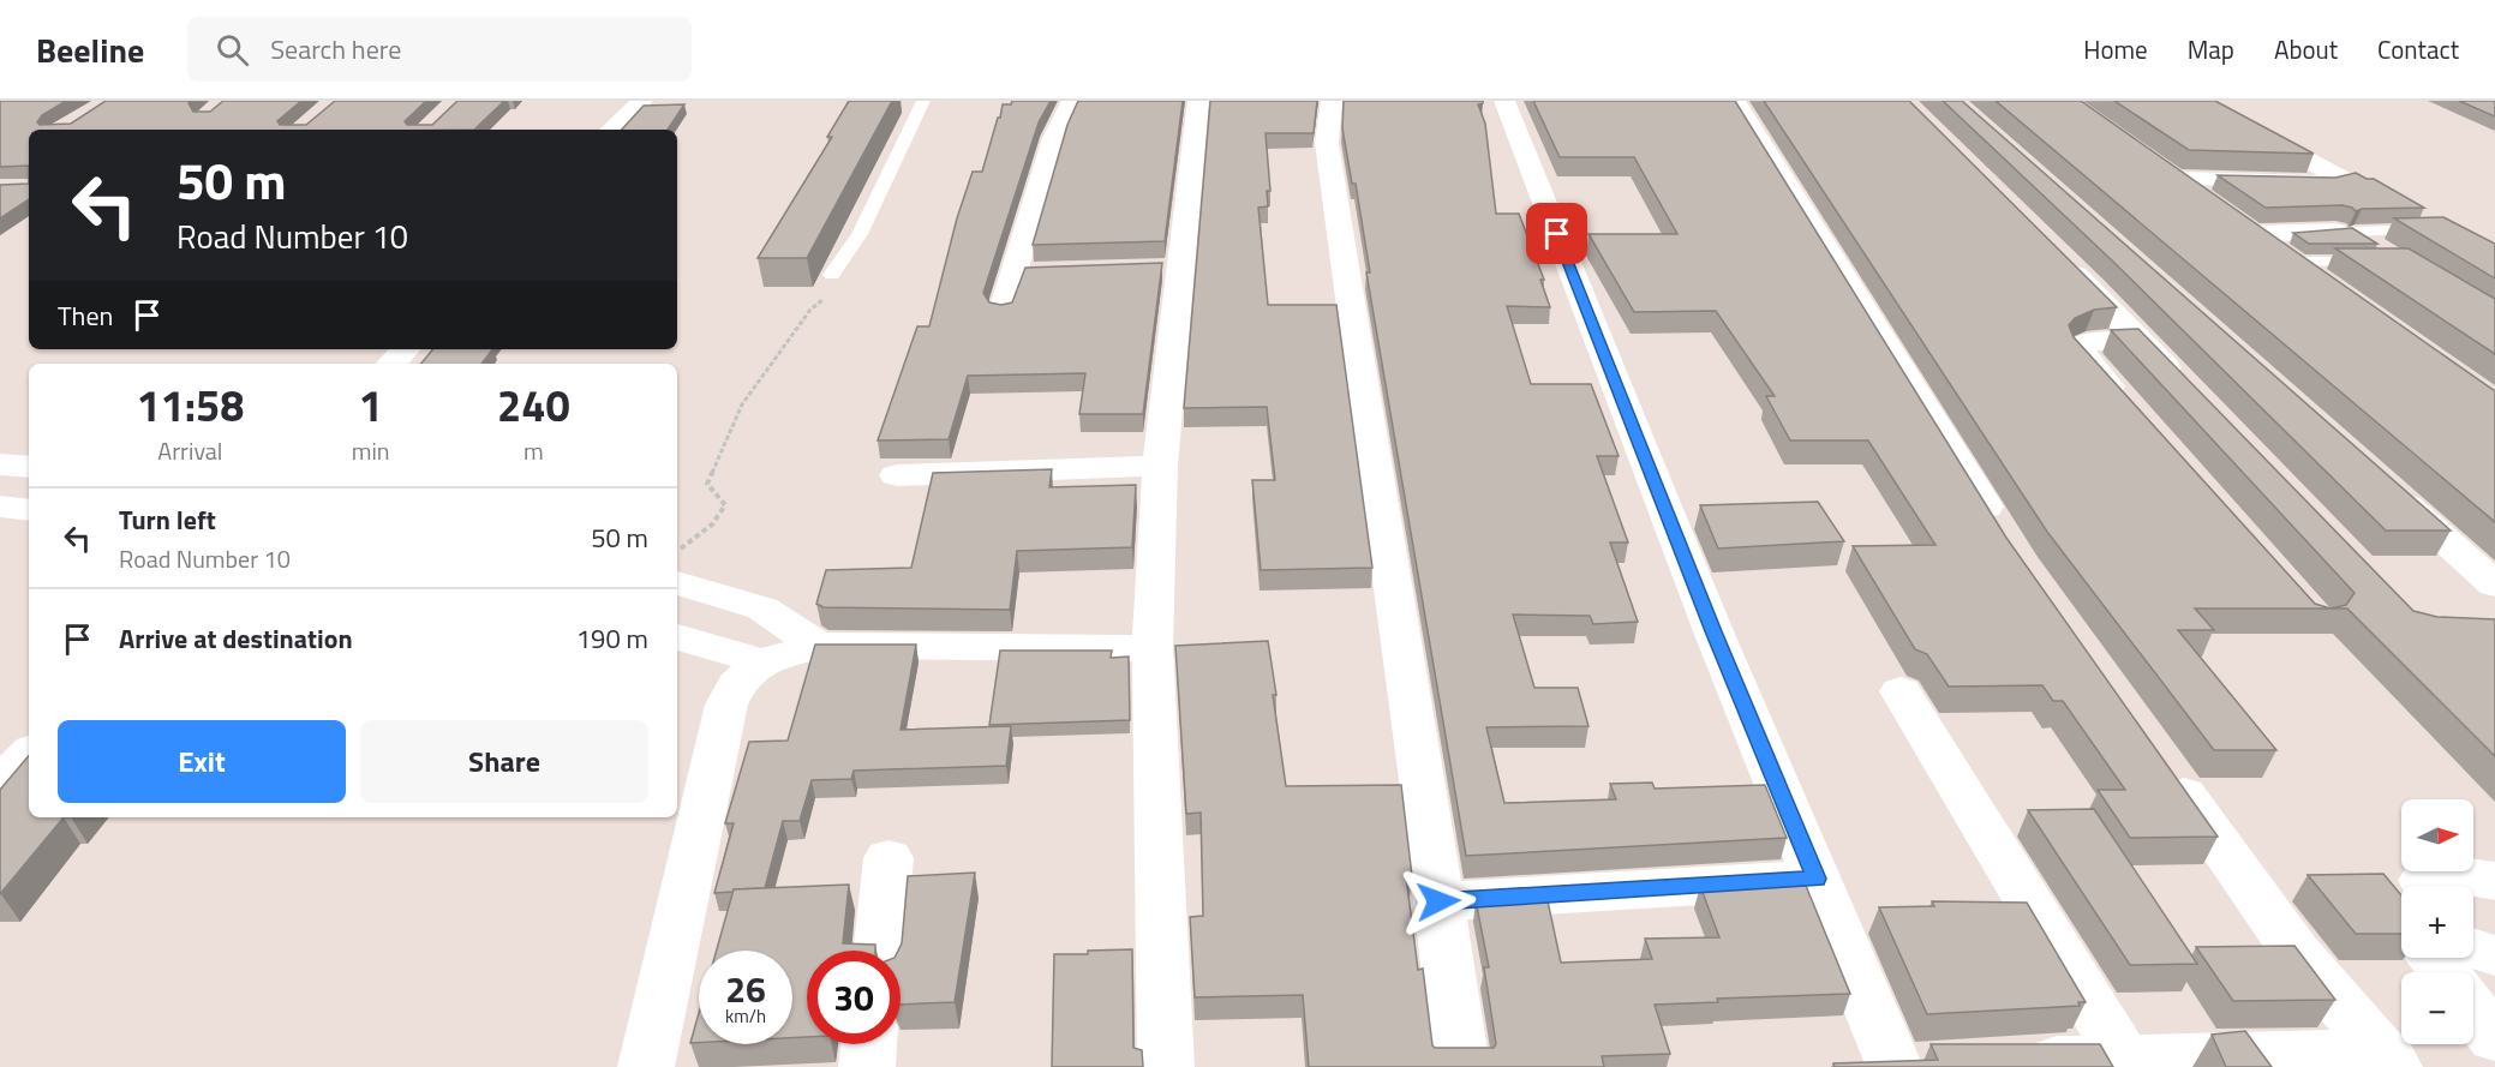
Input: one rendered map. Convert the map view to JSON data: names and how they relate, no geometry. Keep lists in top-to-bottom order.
{
  "north": "right",
  "page": {
    "header": "Beeline",
    "search": "Search here",
    "nav": [
      "Home",
      "Map",
      "About",
      "Contact"
    ],
    "turn": ["50 m", "Road Number 10"],
    "then": "Then",
    "eta": [
      "11:58",
      "Arrival",
      "1",
      "min",
      "240",
      "m"
    ],
    "list": [
      {
        "name": "Turn left",
        "note": "Road Number 10",
        "value": "50 m"
      },
      {
        "name": "Arrive at destination",
        "value": "190 m"
      }
    ],
    "buttons": ["Exit", "Share"],
    "map_buttons": ["+", "−"],
    "speed": "26 km/h",
    "limit": "30"
  }
}
